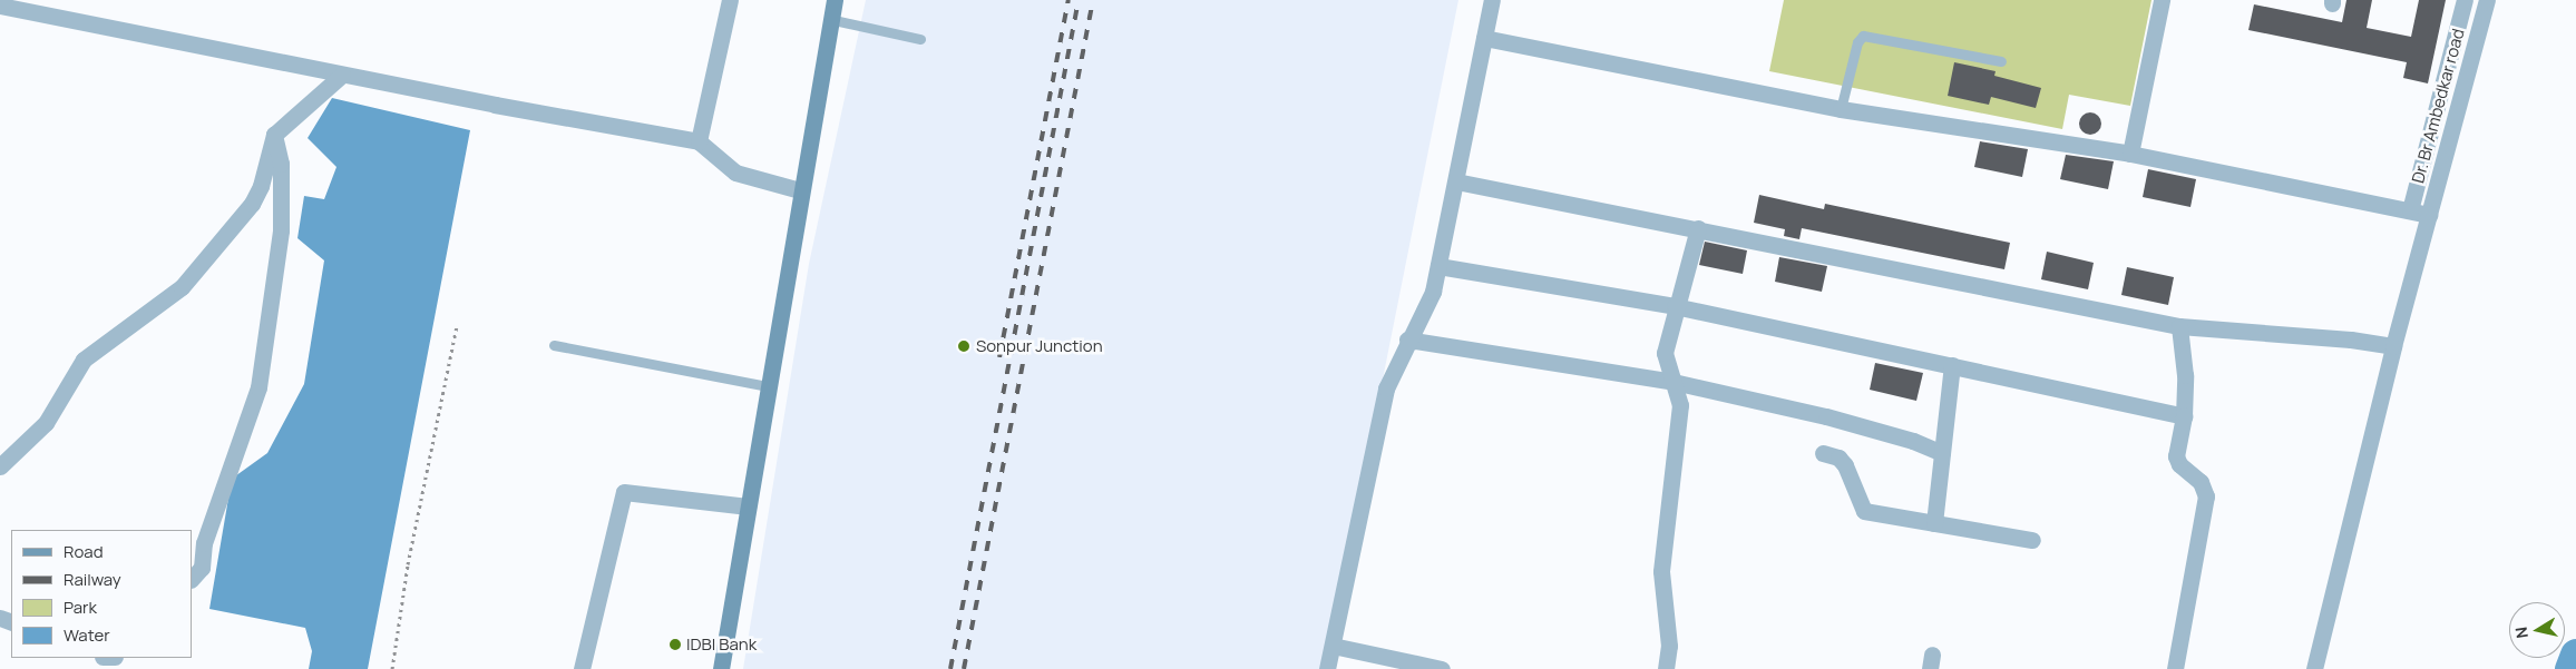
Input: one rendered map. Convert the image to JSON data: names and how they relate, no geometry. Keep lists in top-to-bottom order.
{
  "streets": {
    "street": ["Dr. Br Ambedkar road"]
  },
  "places": ["Sonpur Junction", "IDBI Bank"],
  "legend": [
    "Road",
    "Railway",
    "Park",
    "Water"
  ],
  "north": "left"
}
